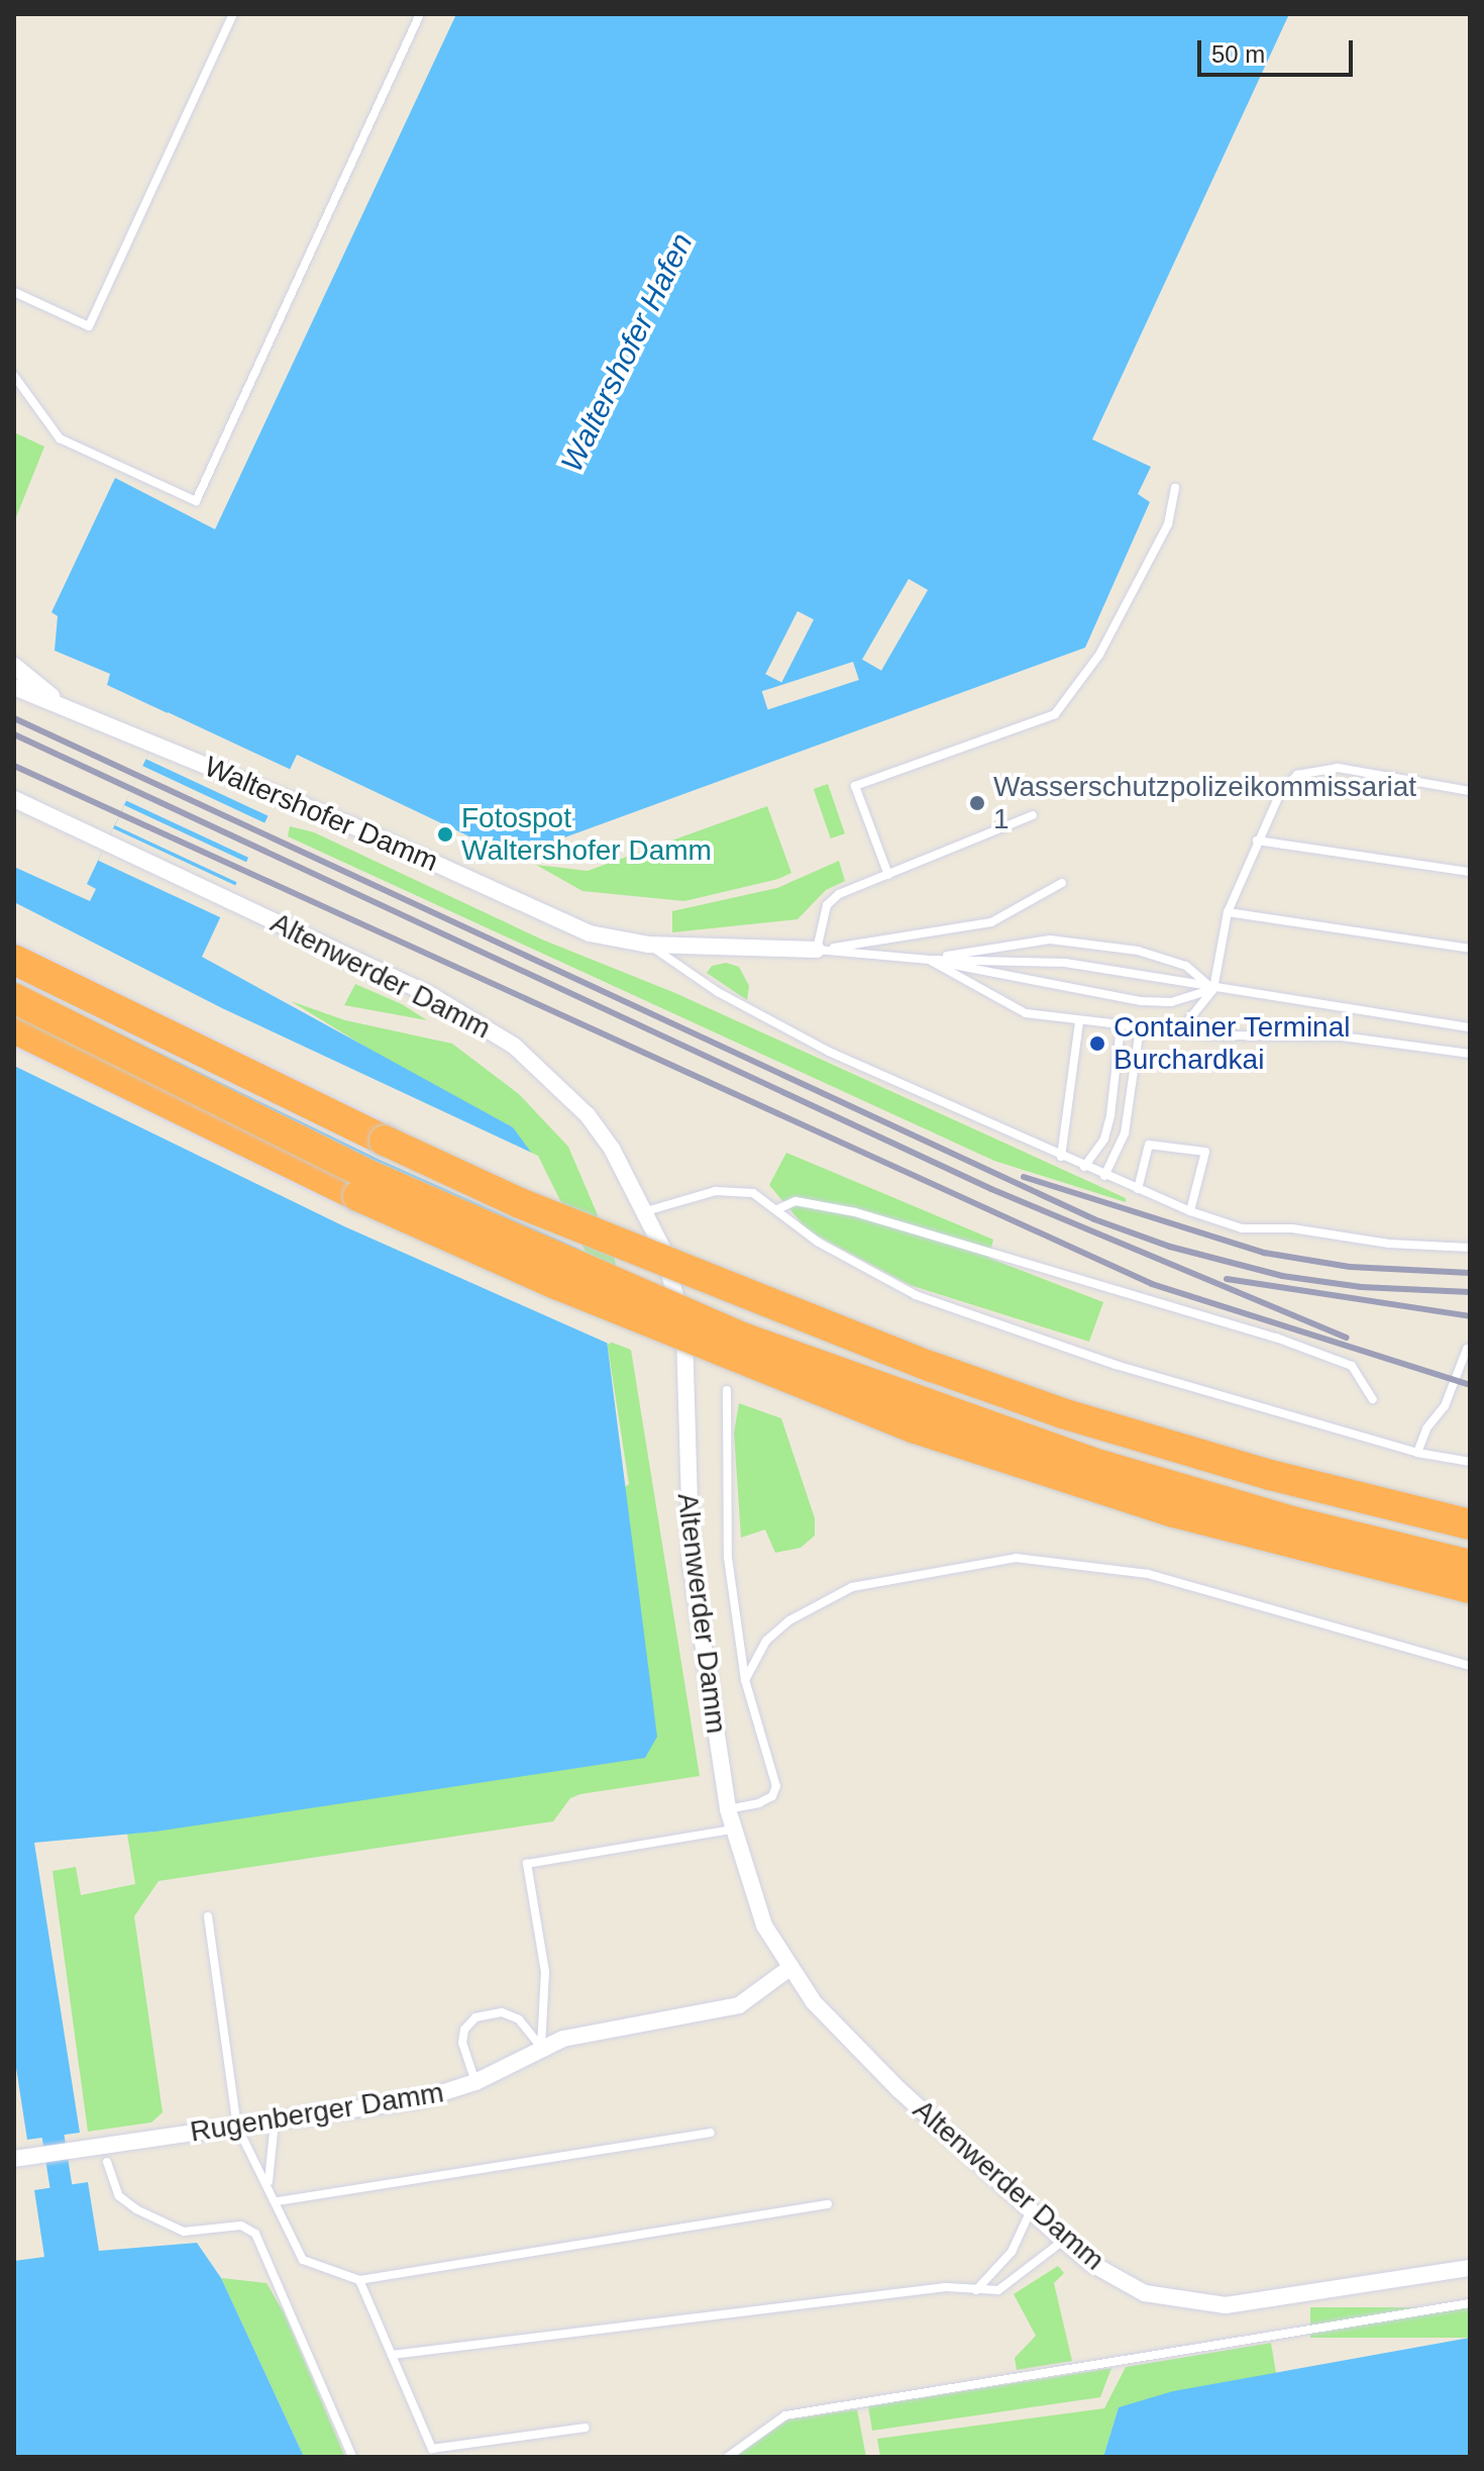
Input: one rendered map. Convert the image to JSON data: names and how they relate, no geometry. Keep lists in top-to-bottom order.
{
  "streets": {
    "street": ["Waltershofer Damm", "Altenwerder Damm", "Rugenberger Damm"]
  },
  "crossings": [
    ["Altenwerder Damm", "Rugenberger Damm"]
  ],
  "water": ["Waltershofer Hafen"],
  "places": ["Wasserschutzpolizeikommissariat 1", "Fotospot Waltershofer Damm", "Container Terminal Burchardkai"],
  "scale_bar": "50 m"
}
